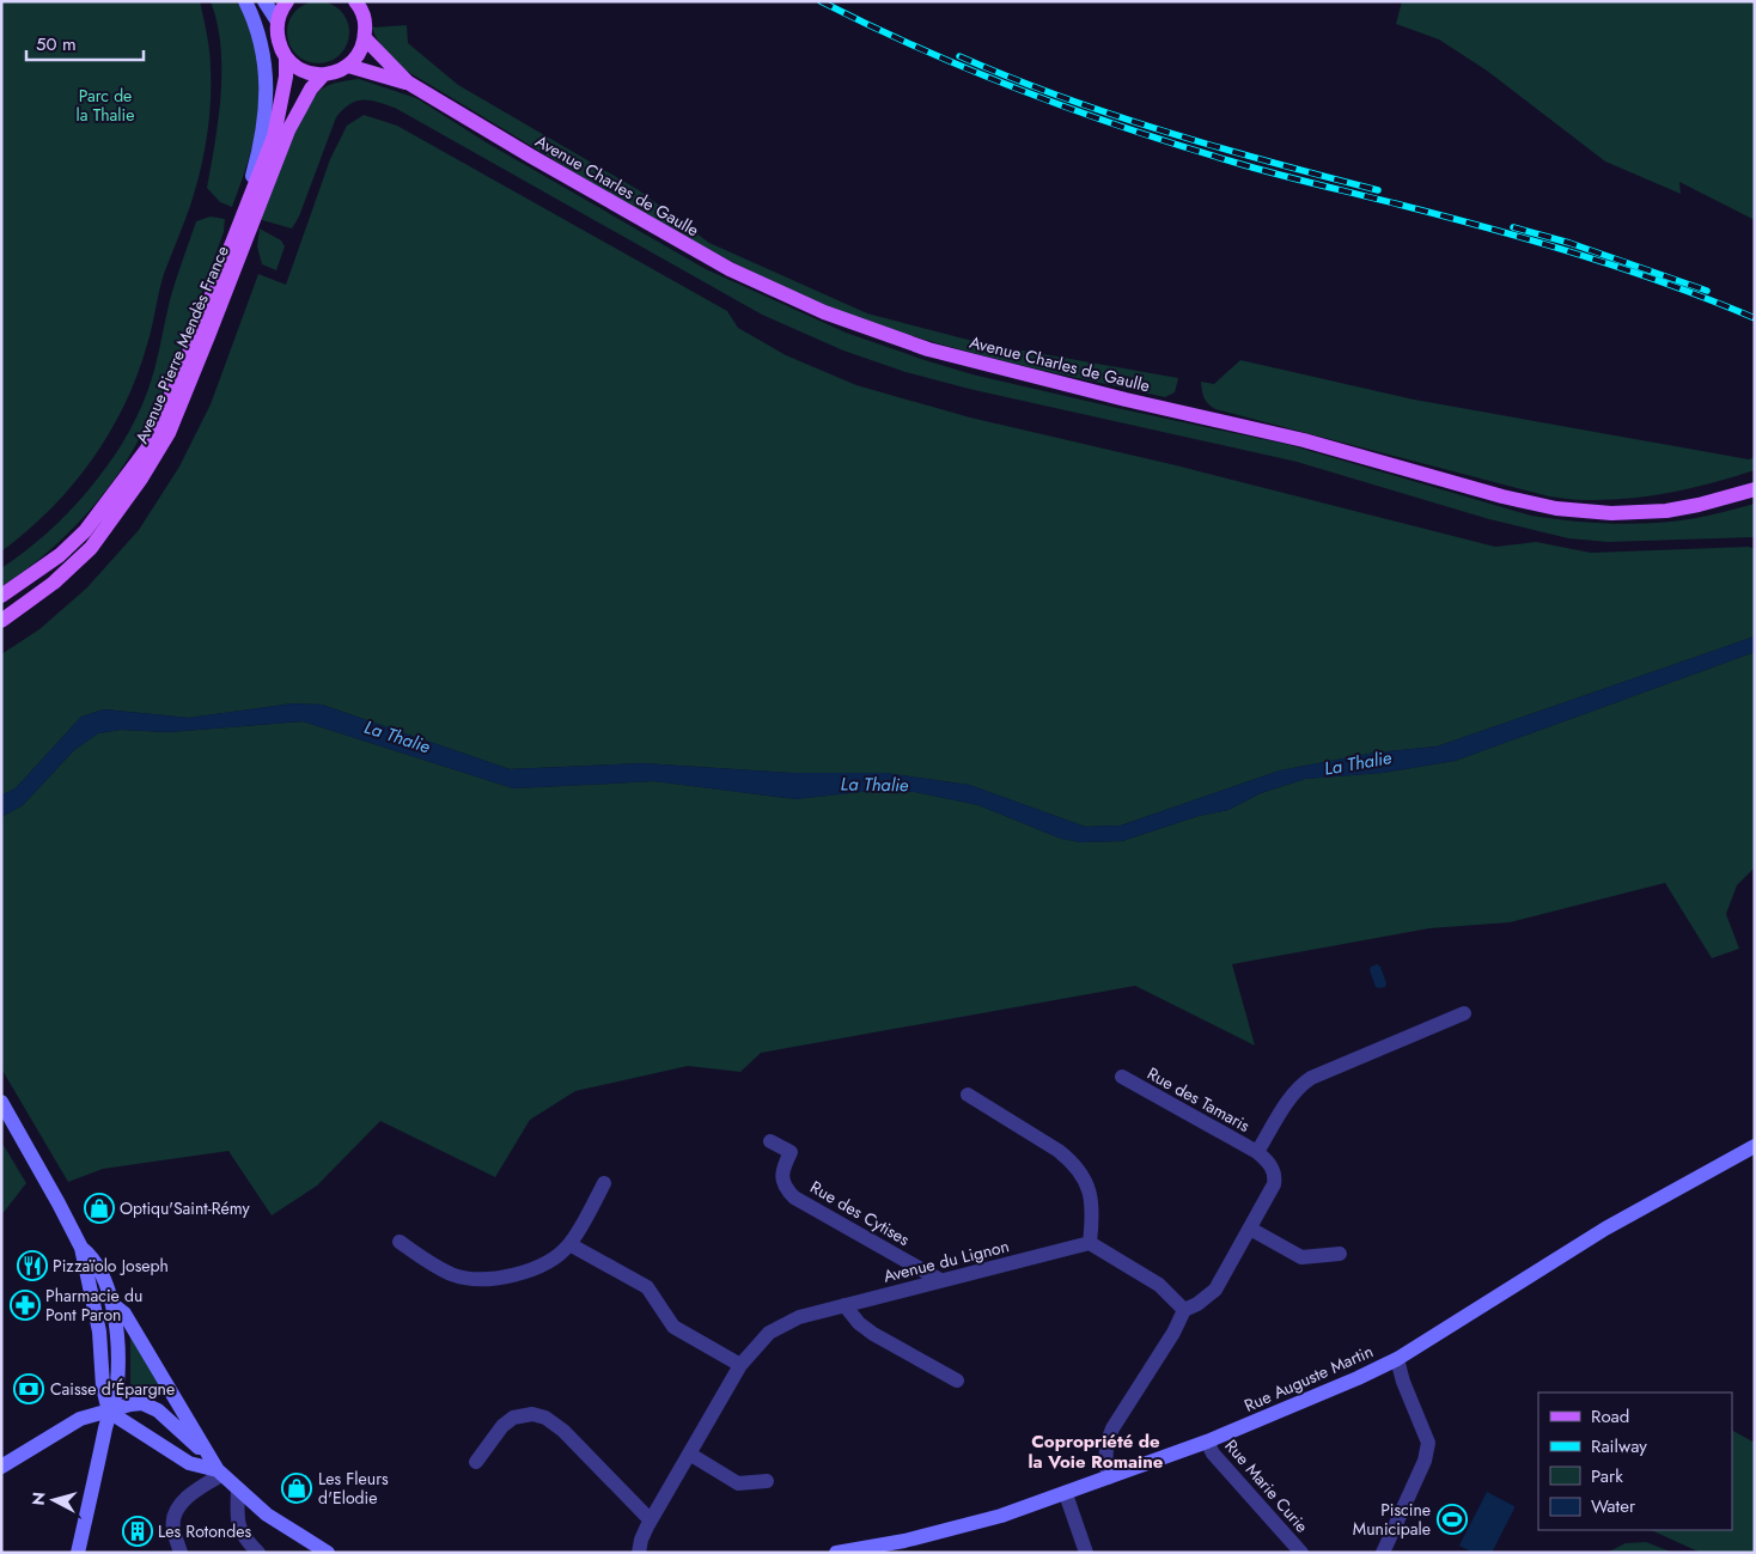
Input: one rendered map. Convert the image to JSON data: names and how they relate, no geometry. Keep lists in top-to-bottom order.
{
  "streets": {
    "main road": ["Avenue Charles de Gaulle", "Avenue Pierre Mendès France", "Rue Auguste Martin"],
    "street": [
      "Rue des Tamaris",
      "Rue des Cytises",
      "Avenue du Lignon",
      "Rue Marie Curie"
    ]
  },
  "crossings": [
    ["Rue des Cytises", "Avenue du Lignon"],
    ["Rue Auguste Martin", "Rue Marie Curie"]
  ],
  "districts": ["Copropriété de la Voie Romaine"],
  "water": ["La Thalie"],
  "parks": ["Parc de la Thalie"],
  "places": {
    "shop": ["Optiqu'Saint-Rémy", "Les Fleurs d'Elodie"],
    "restaurant": ["Pizzaïolo Joseph"],
    "pharmacy": ["Pharmacie du Pont Paron"],
    "bank": ["Caisse d'Épargne"],
    "sports": ["Piscine Municipale"],
    "building": ["Les Rotondes"]
  },
  "legend": [
    "Road",
    "Railway",
    "Park",
    "Water"
  ],
  "scale_bar": "50 m",
  "north": "left"
}
